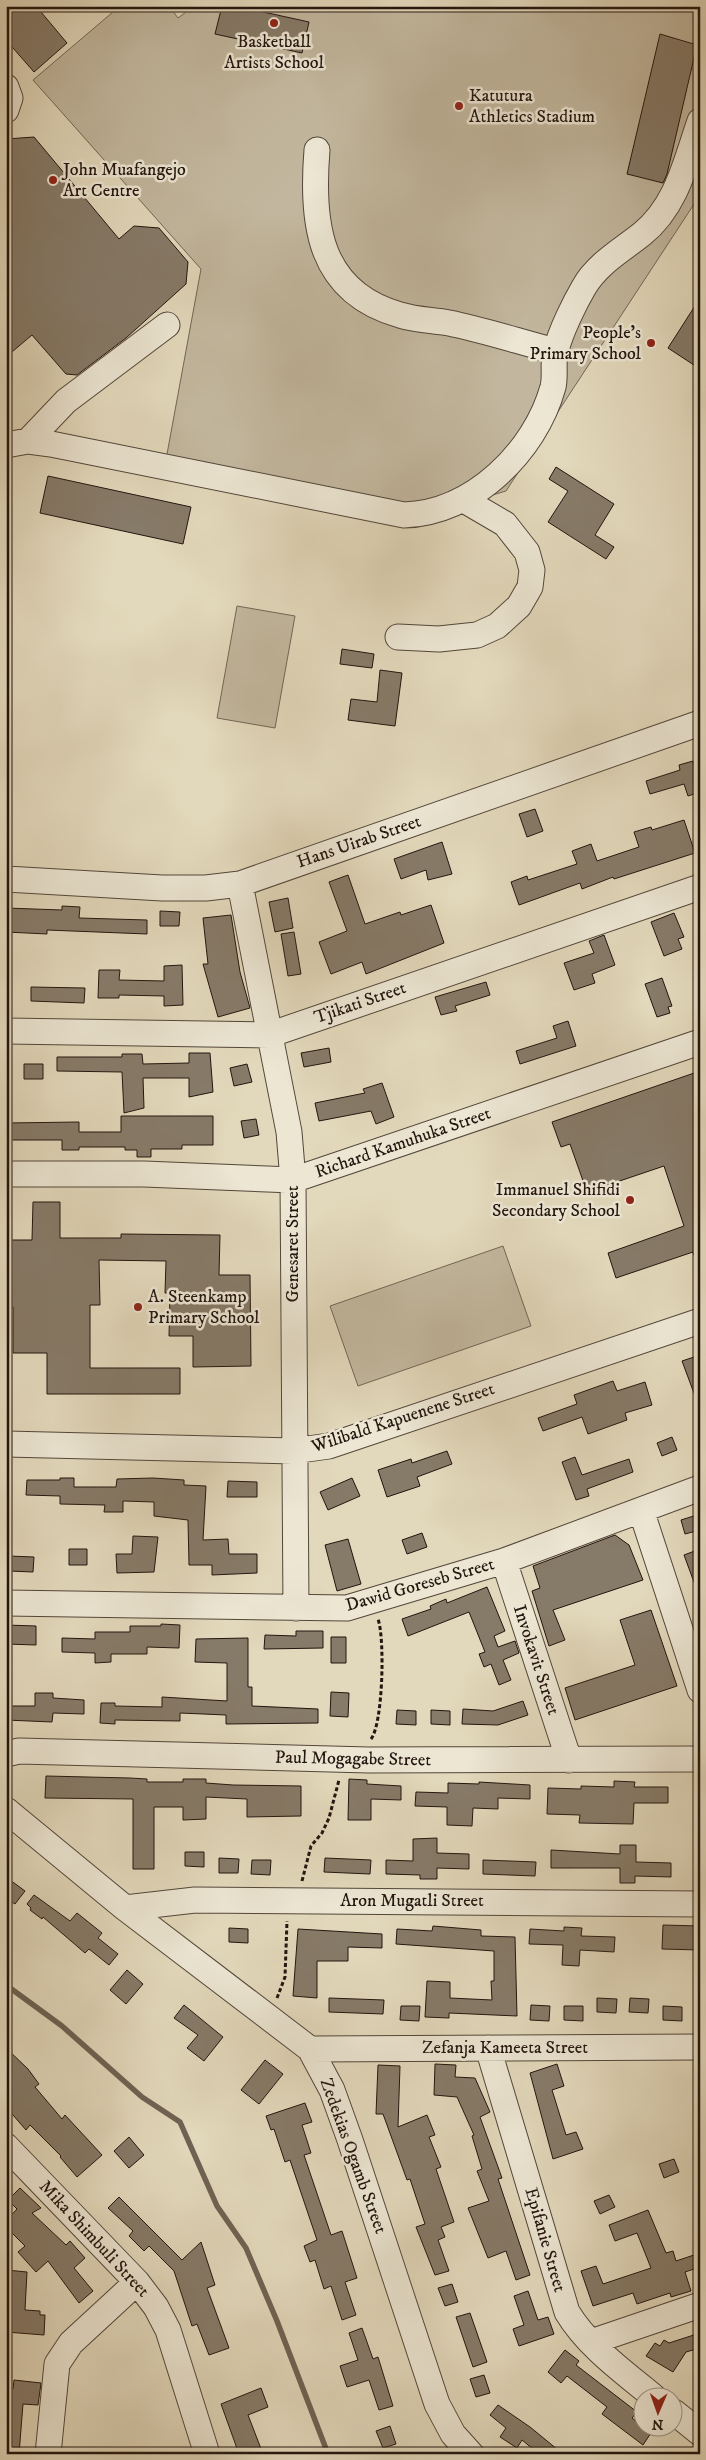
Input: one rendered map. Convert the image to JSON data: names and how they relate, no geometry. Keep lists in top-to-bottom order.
{
  "streets": {
    "street": [
      "Hans Uirab Street",
      "Tjikati Street",
      "Richard Kamuhuka Street",
      "Genesaret Street",
      "Wilibald Kapuenene Street",
      "Dawid Goreseb Street",
      "Invokavit Street",
      "Paul Mogagabe Street",
      "Aron Mugatli Street",
      "Zefanja Kameeta Street",
      "Zedekias Ogamb Street",
      "Mika Shimbuli Street",
      "Epifanie Street"
    ]
  },
  "crossings": [
    ["Hans Uirab Street", "Genesaret Street"],
    ["Tjikati Street", "Genesaret Street"],
    ["Richard Kamuhuka Street", "Genesaret Street"],
    ["Genesaret Street", "Wilibald Kapuenene Street"],
    ["Genesaret Street", "Dawid Goreseb Street"],
    ["Dawid Goreseb Street", "Invokavit Street"],
    ["Invokavit Street", "Paul Mogagabe Street"],
    ["Aron Mugatli Street", "Zedekias Ogamb Street"],
    ["Zefanja Kameeta Street", "Zedekias Ogamb Street"],
    ["Zefanja Kameeta Street", "Epifanie Street"]
  ],
  "places": [
    "Basketball Artists School",
    "Katutura Athletics Stadium",
    "John Muafangejo Art Centre",
    "People's Primary School",
    "Immanuel Shifidi Secondary School",
    "A. Steenkamp Primary School"
  ],
  "north": "bottom"
}
